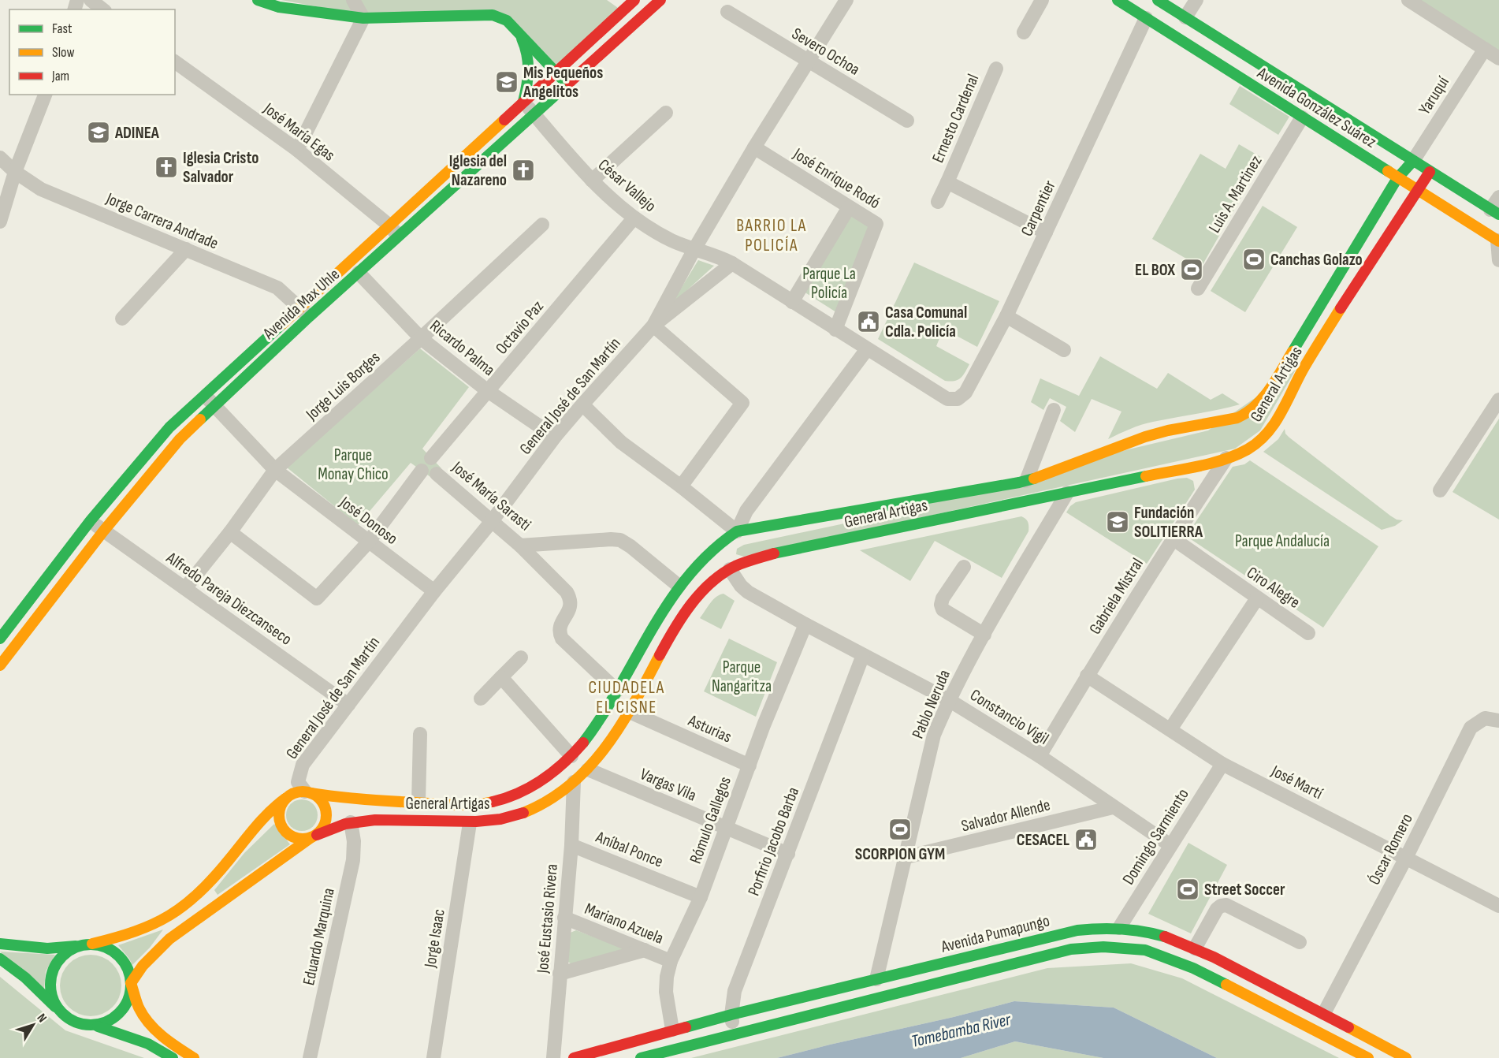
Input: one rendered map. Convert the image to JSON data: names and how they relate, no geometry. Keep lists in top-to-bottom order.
{
  "streets": {
    "main road": [
      "Avenida González Suárez",
      "Avenida Max Uhle",
      "General Artigas",
      "Avenida Pumapungo"
    ],
    "street": [
      "Severo Ochoa",
      "Yaruquí",
      "Ernesto Cardenal",
      "José María Egas",
      "José Enrique Rodó",
      "César Vallejo",
      "Luis A. Martinez",
      "Carpentier",
      "Jorge Carrera Andrade",
      "Octavio Paz",
      "Ricardo Palma",
      "Jorge Luis Borges",
      "General José de San Martín",
      "José María Sarasti",
      "José Donoso",
      "Ciro Alegre",
      "Gabriela Mistral",
      "Alfredo Pareja Diezcanseco",
      "Pablo Neruda",
      "Constancio Vigil",
      "Asturias",
      "José Martí",
      "Vargas Vila",
      "Salvador Allende",
      "Rómulo Gallegos",
      "Domingo Sarmiento",
      "Porfirio Jacobo Barba",
      "Aníbal Ponce",
      "Óscar Romero",
      "José Eustasio Rivera",
      "Mariano Azuela",
      "Eduardo Marquina",
      "Jorge Isaac"
    ]
  },
  "crossings": [
    ["Severo Ochoa", "General José de San Martín"],
    ["Yaruquí", "Avenida González Suárez"],
    ["Yaruquí", "General Artigas"],
    ["Avenida González Suárez", "Luis A. Martinez"],
    ["Avenida González Suárez", "Carpentier"],
    ["Avenida González Suárez", "General Artigas"],
    ["Ernesto Cardenal", "Carpentier"],
    ["José María Egas", "Avenida Max Uhle"],
    ["José Enrique Rodó", "César Vallejo"],
    ["José Enrique Rodó", "General José de San Martín"],
    ["César Vallejo", "Carpentier"],
    ["César Vallejo", "Avenida Max Uhle"],
    ["César Vallejo", "Octavio Paz"],
    ["César Vallejo", "General José de San Martín"],
    ["Jorge Carrera Andrade", "Avenida Max Uhle"],
    ["Avenida Max Uhle", "Ricardo Palma"],
    ["Avenida Max Uhle", "José Donoso"],
    ["Avenida Max Uhle", "Alfredo Pareja Diezcanseco"],
    ["Octavio Paz", "Ricardo Palma"],
    ["Ricardo Palma", "Jorge Luis Borges"],
    ["Ricardo Palma", "General José de San Martín"],
    ["General Artigas", "General José de San Martín"],
    ["General Artigas", "José María Sarasti"],
    ["General Artigas", "Gabriela Mistral"],
    ["General Artigas", "Pablo Neruda"],
    ["General Artigas", "Constancio Vigil"],
    ["General Artigas", "Asturias"],
    ["General Artigas", "Vargas Vila"],
    ["General Artigas", "José Eustasio Rivera"],
    ["General Artigas", "Eduardo Marquina"],
    ["General Artigas", "Jorge Isaac"],
    ["Jorge Luis Borges", "José Donoso"],
    ["Jorge Luis Borges", "Alfredo Pareja Diezcanseco"],
    ["General José de San Martín", "José María Sarasti"],
    ["General José de San Martín", "José Donoso"],
    ["General José de San Martín", "Alfredo Pareja Diezcanseco"],
    ["Ciro Alegre", "Gabriela Mistral"],
    ["Gabriela Mistral", "Constancio Vigil"],
    ["Gabriela Mistral", "José Martí"],
    ["Pablo Neruda", "Constancio Vigil"],
    ["Pablo Neruda", "Salvador Allende"],
    ["Pablo Neruda", "Avenida Pumapungo"],
    ["Constancio Vigil", "Salvador Allende"],
    ["Constancio Vigil", "Rómulo Gallegos"],
    ["Constancio Vigil", "Domingo Sarmiento"],
    ["Constancio Vigil", "Porfirio Jacobo Barba"],
    ["Asturias", "Rómulo Gallegos"],
    ["José Martí", "Domingo Sarmiento"],
    ["José Martí", "Óscar Romero"],
    ["Vargas Vila", "Rómulo Gallegos"],
    ["Vargas Vila", "Porfirio Jacobo Barba"],
    ["Rómulo Gallegos", "Aníbal Ponce"],
    ["Rómulo Gallegos", "Mariano Azuela"],
    ["Rómulo Gallegos", "Avenida Pumapungo"],
    ["Domingo Sarmiento", "Avenida Pumapungo"],
    ["Porfirio Jacobo Barba", "Avenida Pumapungo"],
    ["Aníbal Ponce", "José Eustasio Rivera"],
    ["Óscar Romero", "Avenida Pumapungo"],
    ["José Eustasio Rivera", "Mariano Azuela"]
  ],
  "districts": ["BARRIO LA POLICÍA", "CIUDADELA EL CISNE"],
  "water": ["Tomebamba River"],
  "parks": [
    "Parque La Policía",
    "Parque Monay Chico",
    "Parque Andalucía",
    "Parque Nangaritza"
  ],
  "places": {
    "school or university": ["Mis Pequeños Angelitos", "ADINEA", "Fundación SOLITIERRA"],
    "church": ["Iglesia Cristo Salvador", "Iglesia del Nazareno"],
    "sports": [
      "Canchas Golazo",
      "EL BOX",
      "SCORPION GYM",
      "Street Soccer"
    ],
    "public building": ["Casa Comunal Cdla. Policía", "CESACEL"]
  },
  "legend": ["Fast", "Slow", "Jam"],
  "north": "top right"
}
